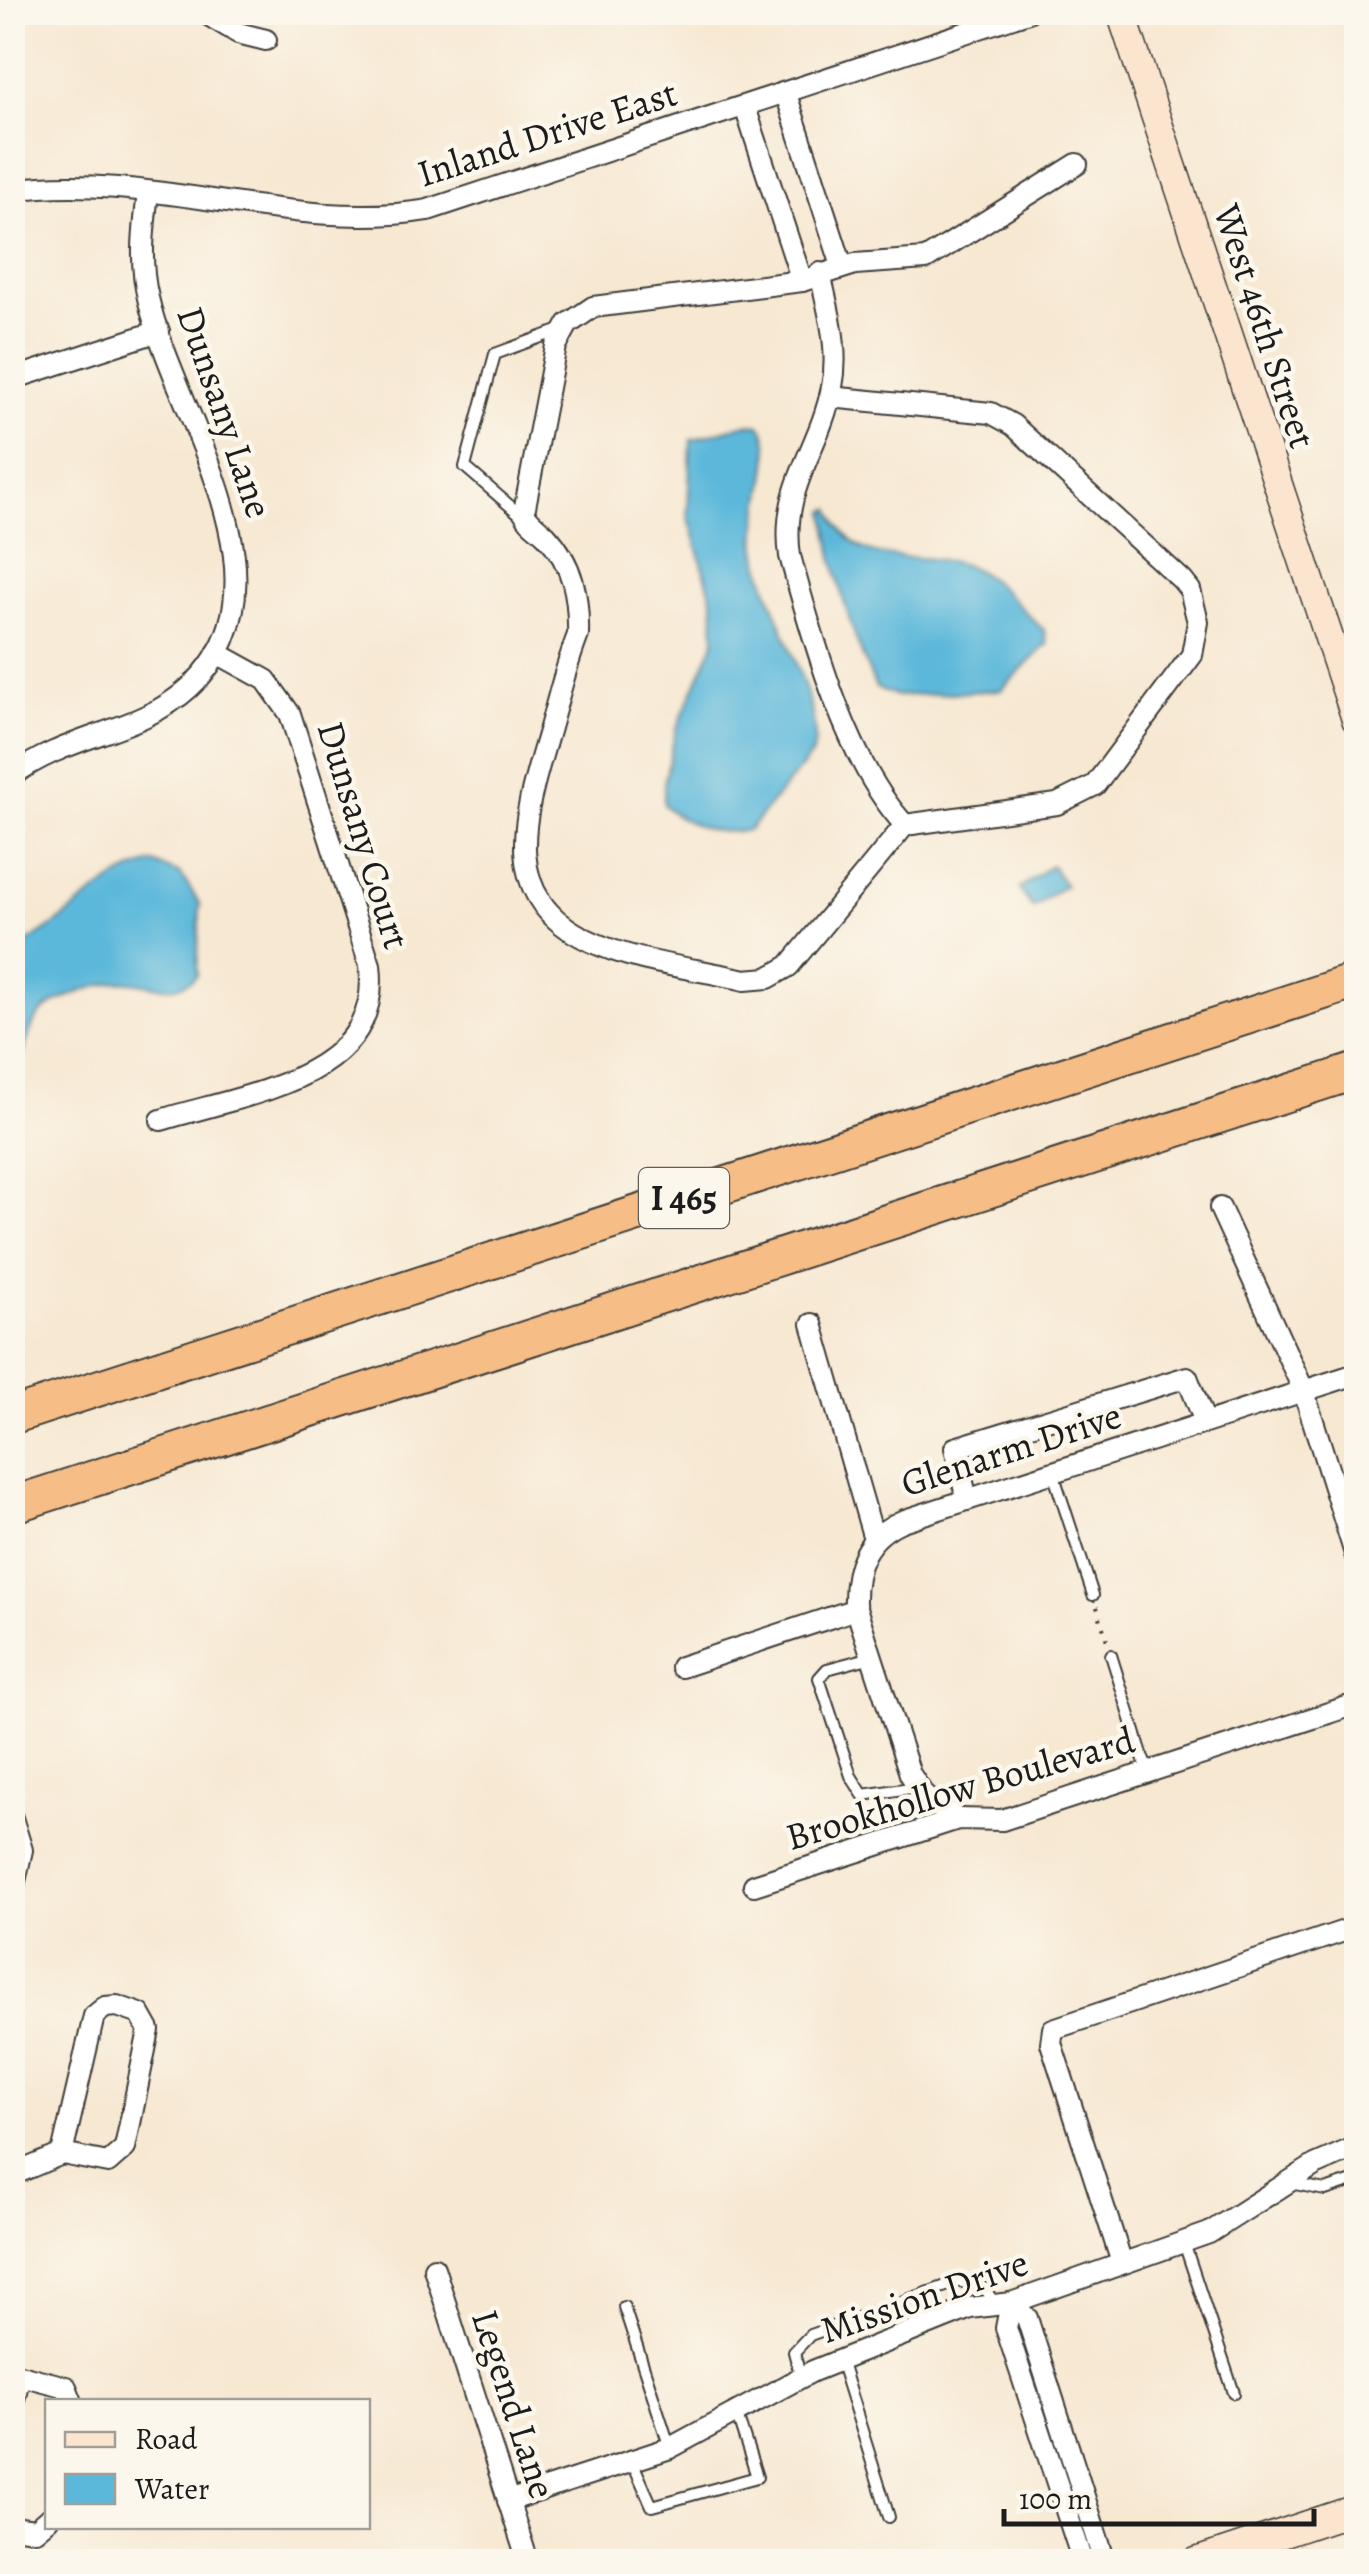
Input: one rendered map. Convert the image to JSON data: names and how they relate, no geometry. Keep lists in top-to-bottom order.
{
  "streets": {
    "highway": ["I 465"],
    "street": [
      "Inland Drive East",
      "West 46th Street",
      "Dunsany Lane",
      "Dunsany Court",
      "Glenarm Drive",
      "Brookhollow Boulevard",
      "Mission Drive",
      "Legend Lane"
    ]
  },
  "crossings": [
    ["Inland Drive East", "Dunsany Lane"],
    ["Dunsany Lane", "Dunsany Court"],
    ["Mission Drive", "Legend Lane"]
  ],
  "legend": ["Road", "Water"],
  "scale_bar": "100 m"
}
